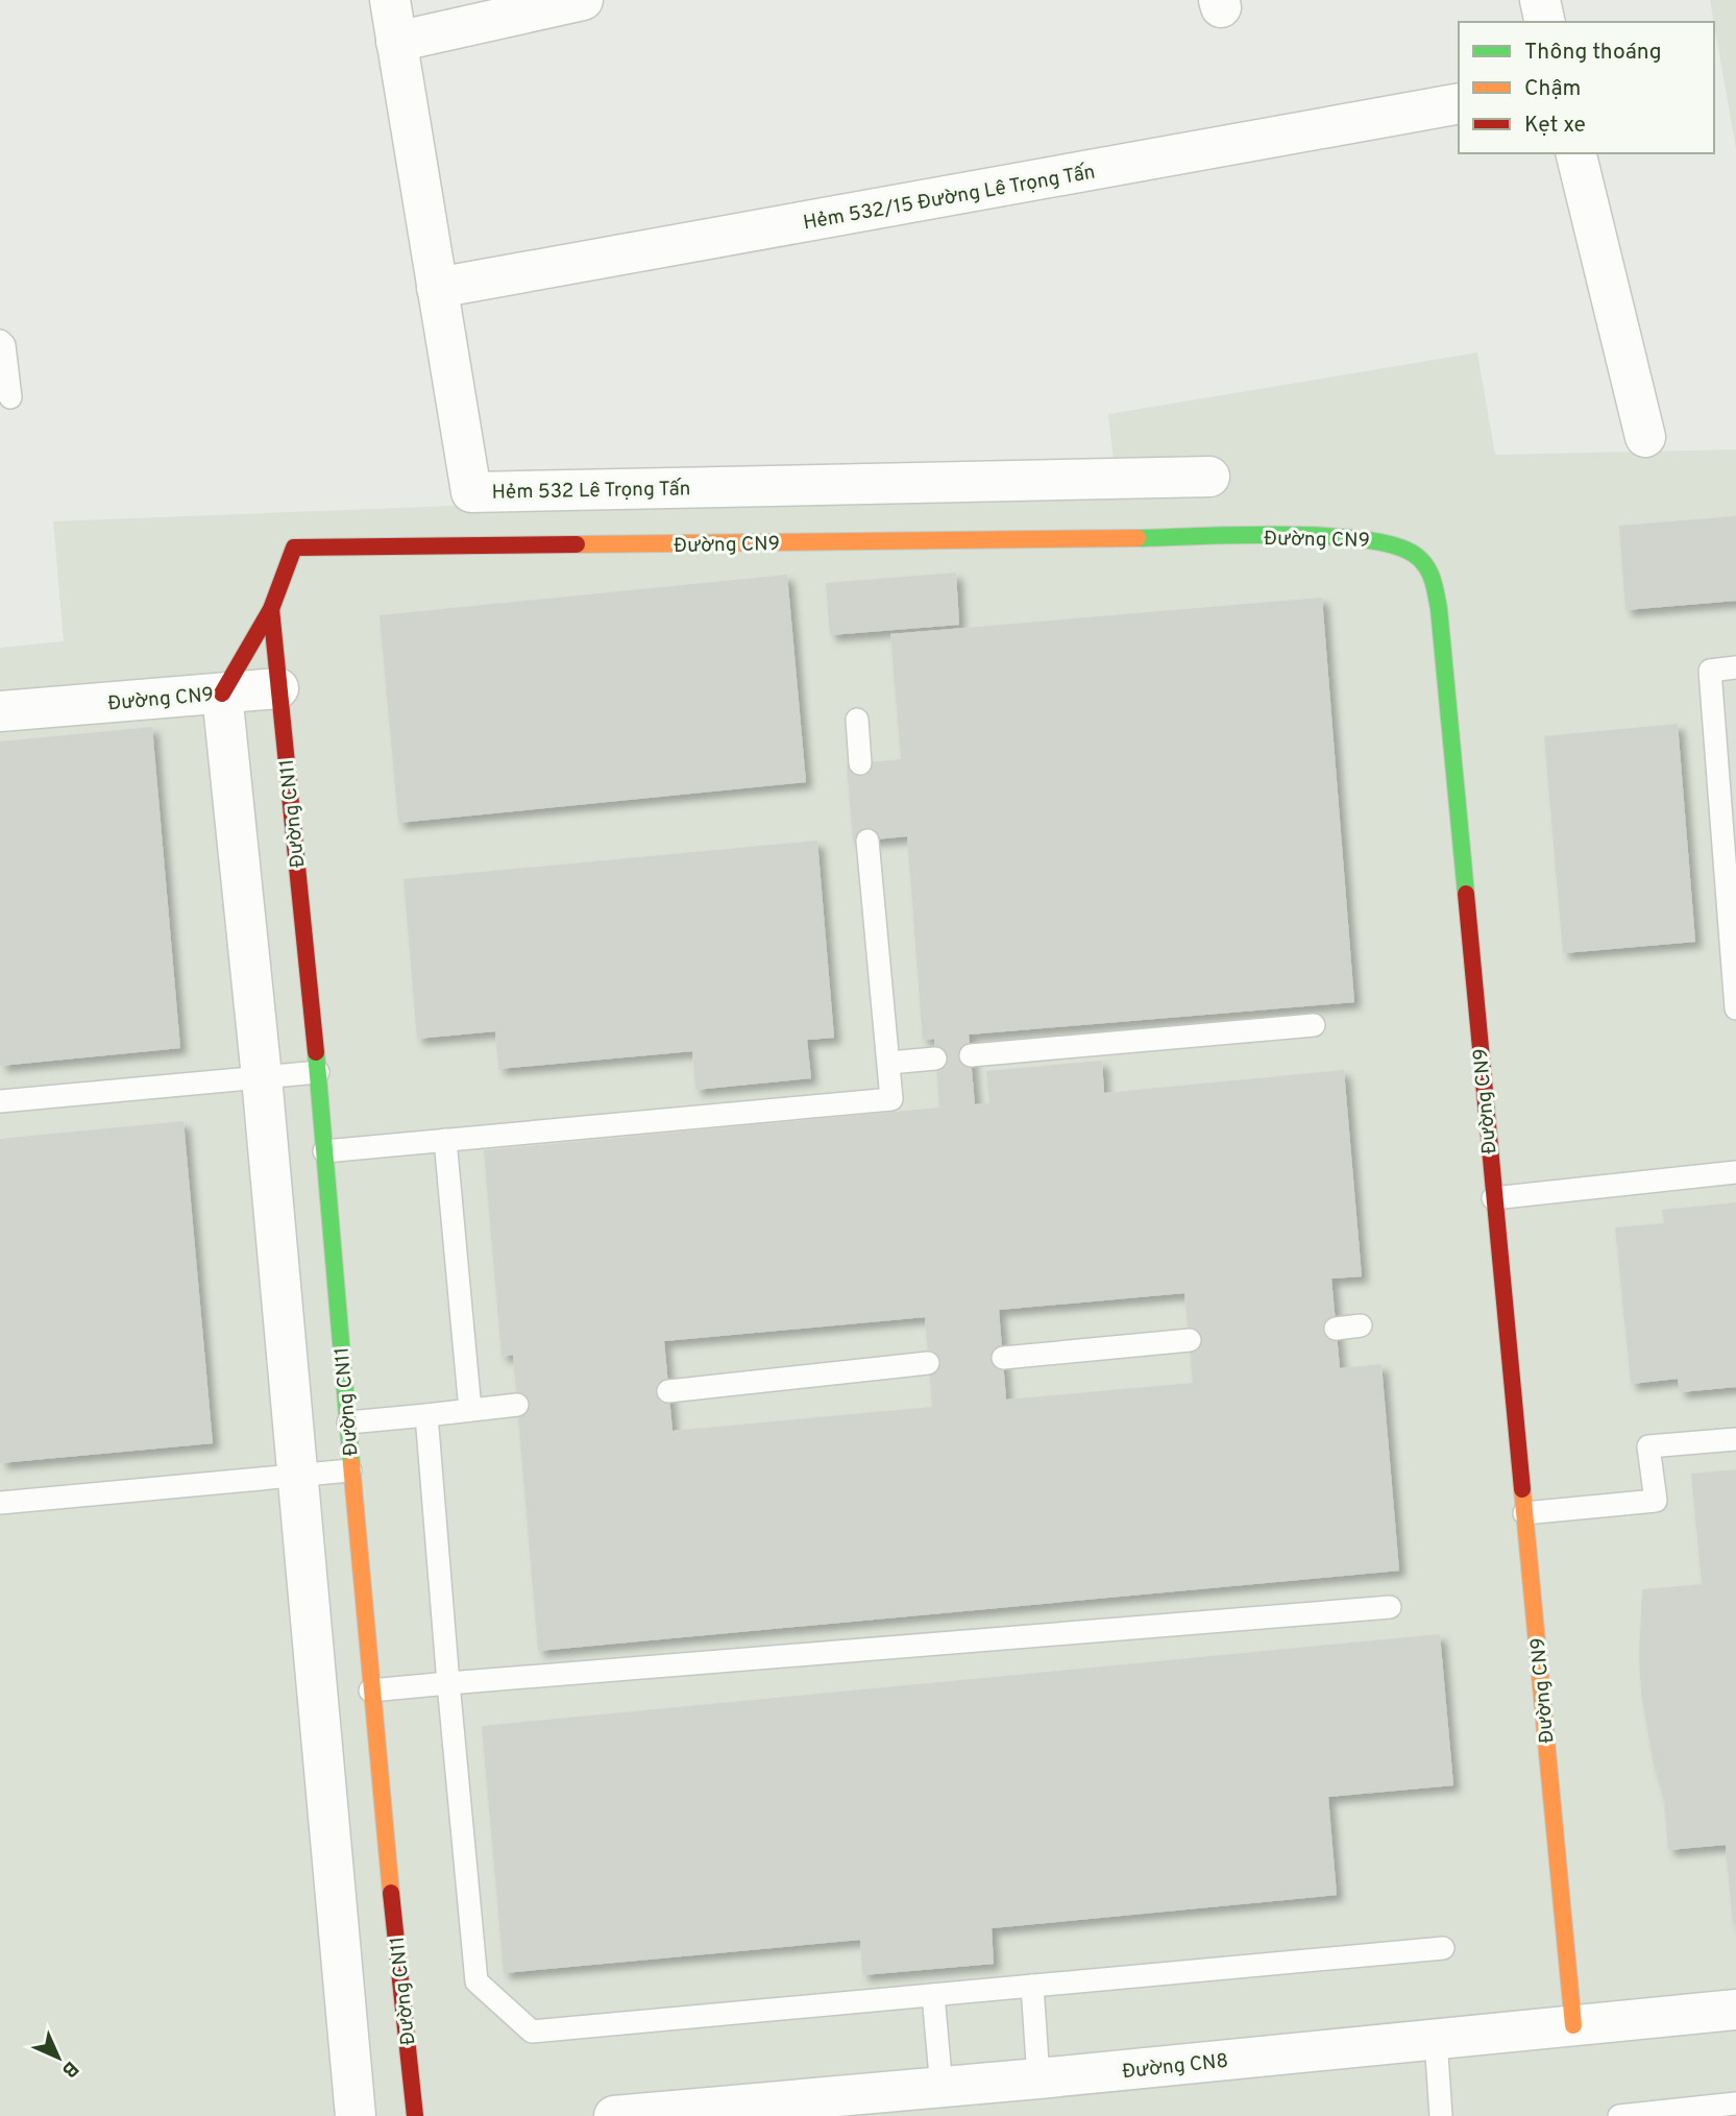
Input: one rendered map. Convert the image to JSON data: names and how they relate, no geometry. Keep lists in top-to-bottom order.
{
  "streets": {
    "street": [
      "Hẻm 532/15 Đường Lê Trọng Tấn",
      "Hẻm 532 Lê Trọng Tấn",
      "Đường CN9",
      "Đường CN11",
      "Đường CN8"
    ]
  },
  "crossings": [
    ["Hẻm 532/15 Đường Lê Trọng Tấn", "Hẻm 532 Lê Trọng Tấn"],
    ["Đường CN9", "Đường CN11"],
    ["Đường CN9", "Đường CN8"]
  ],
  "legend": ["Thông thoáng", "Chậm", "Kẹt xe"],
  "north": "bottom right"
}
